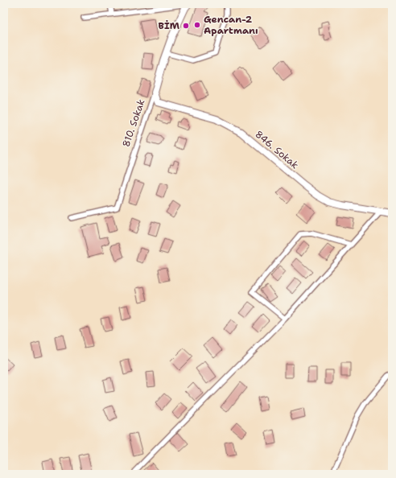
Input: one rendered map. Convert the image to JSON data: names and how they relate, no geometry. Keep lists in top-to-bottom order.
{
  "streets": {
    "street": ["810. Sokak", "846. Sokak"]
  },
  "crossings": [
    ["810. Sokak", "846. Sokak"]
  ],
  "places": ["Gencan-2 Apartmanı", "BİM"]
}
